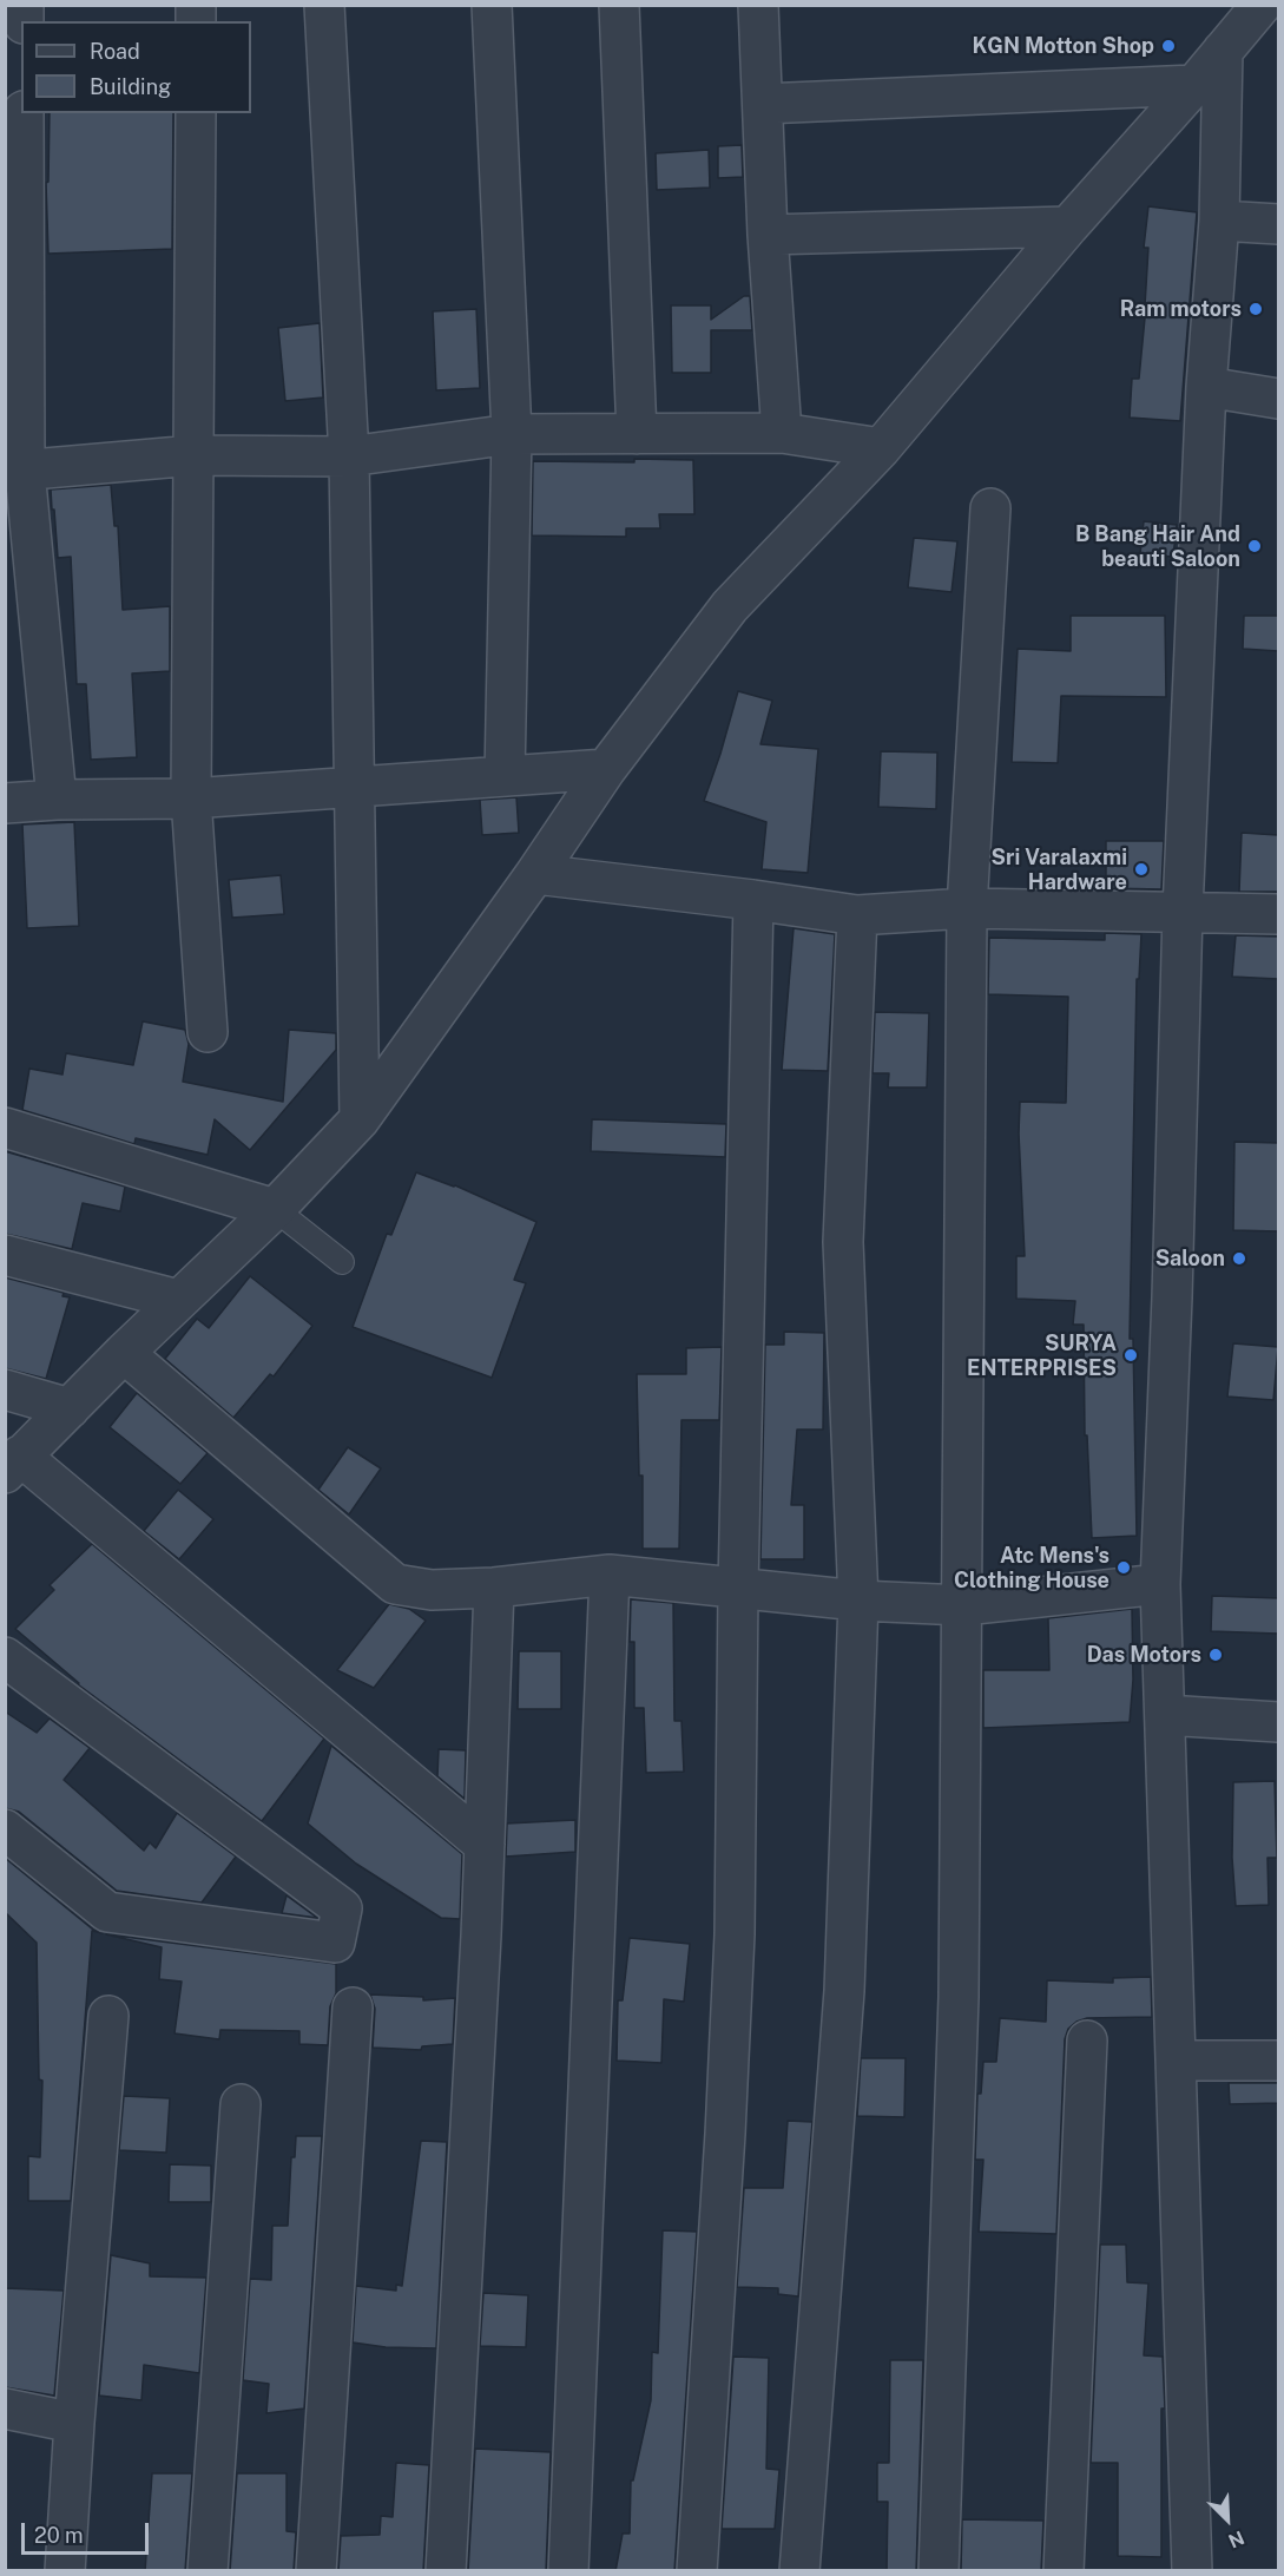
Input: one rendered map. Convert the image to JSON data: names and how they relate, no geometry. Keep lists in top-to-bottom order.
{
  "places": [
    "KGN Motton Shop",
    "Ram motors",
    "B Bang Hair And beauti Saloon",
    "Sri Varalaxmi Hardware",
    "Saloon",
    "SURYA ENTERPRISES",
    "Atc Mens's Clothing House",
    "Das Motors"
  ],
  "legend": ["Road", "Building"],
  "scale_bar": "20 m",
  "north": "bottom right"
}
